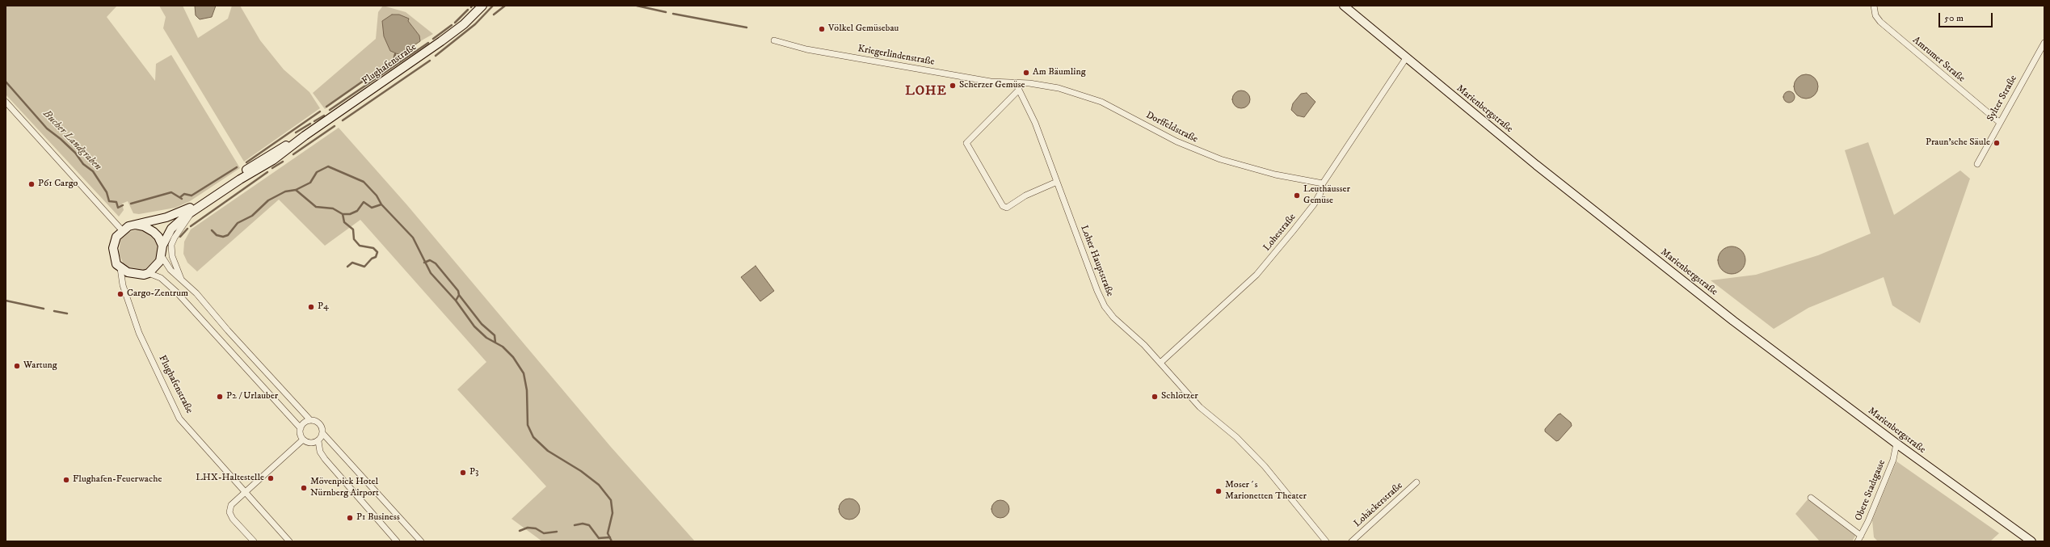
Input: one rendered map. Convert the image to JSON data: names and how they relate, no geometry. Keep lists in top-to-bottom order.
{
  "streets": {
    "main road": ["Flughafenstraße", "Marienbergstraße"],
    "street": [
      "Kriegerlindenstraße",
      "Amrumer Straße",
      "Sylter Straße",
      "Dorffeldstraße",
      "Lohestraße",
      "Loher Hauptstraße",
      "Obere Stadtgasse",
      "Lohäckerstraße"
    ]
  },
  "crossings": [
    ["Kriegerlindenstraße", "Dorffeldstraße"],
    ["Kriegerlindenstraße", "Loher Hauptstraße"],
    ["Amrumer Straße", "Sylter Straße"],
    ["Marienbergstraße", "Lohestraße"],
    ["Marienbergstraße", "Obere Stadtgasse"],
    ["Dorffeldstraße", "Lohestraße"],
    ["Dorffeldstraße", "Loher Hauptstraße"],
    ["Lohestraße", "Loher Hauptstraße"]
  ],
  "districts": ["LOHE"],
  "water": ["Bucher Landgraben"],
  "places": [
    "Völkel Gemüsebau",
    "Am Bäumling",
    "Scherzer Gemüse",
    "Praun’sche Säule",
    "P61 Cargo",
    "Leuthäusser Gemüse",
    "Cargo-Zentrum",
    "P4",
    "Wartung",
    "P2 / Urlauber",
    "Schlötzer",
    "P3",
    "LHX-Haltestelle",
    "Flughafen-Feuerwache",
    "Mövenpick Hotel Nürnberg Airport",
    "Moser´s Marionetten Theater",
    "P1 Business"
  ],
  "scale_bar": "50 m"
}
